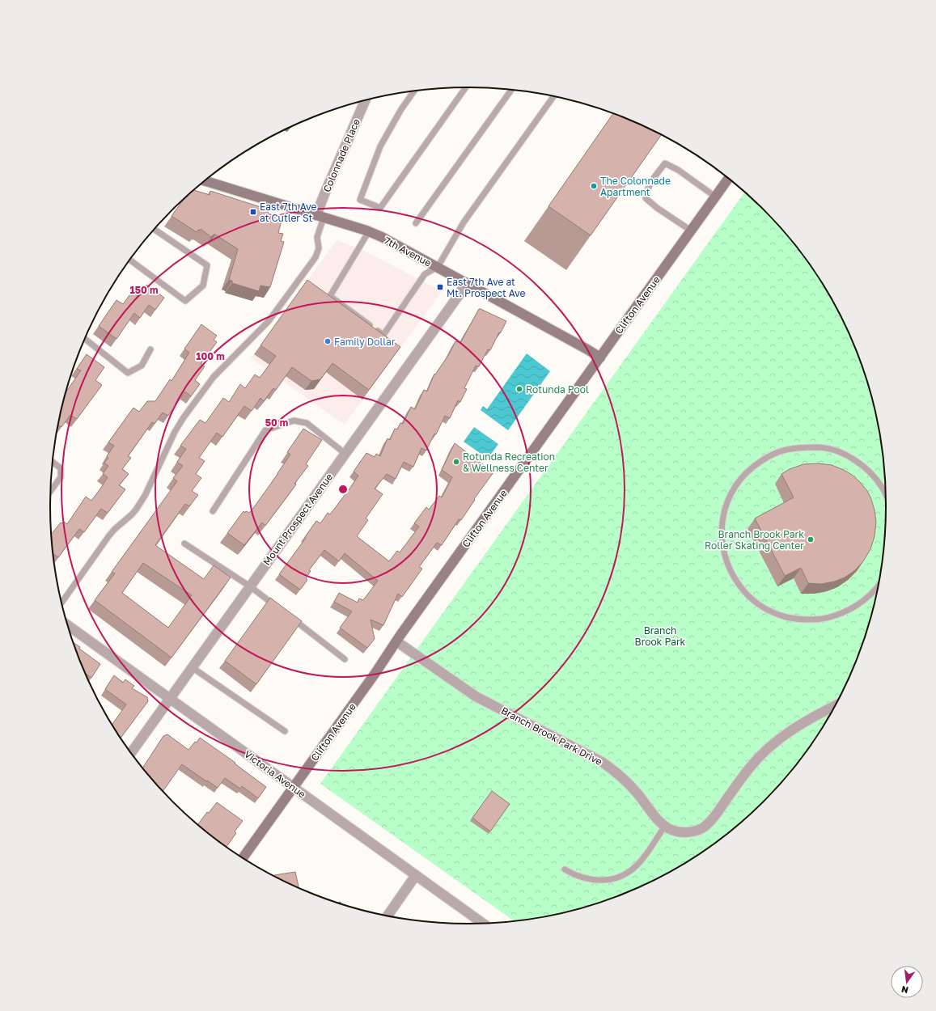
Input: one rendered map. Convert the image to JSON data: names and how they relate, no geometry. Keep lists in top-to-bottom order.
{
  "streets": {
    "main road": ["7th Avenue", "Clifton Avenue"],
    "street": [
      "Colonnade Place",
      "Mount Prospect Avenue",
      "Branch Brook Park Drive",
      "Victoria Avenue"
    ]
  },
  "crossings": [
    ["Colonnade Place", "7th Avenue"],
    ["7th Avenue", "Clifton Avenue"],
    ["7th Avenue", "Mount Prospect Avenue"],
    ["Clifton Avenue", "Branch Brook Park Drive"],
    ["Clifton Avenue", "Victoria Avenue"],
    ["Mount Prospect Avenue", "Victoria Avenue"]
  ],
  "parks": ["Branch Brook Park"],
  "places": {
    "other": [
      "The Colonnade Apartment",
      "Family Dollar",
      "Rotunda Pool",
      "Rotunda Recreation & Wellness Center",
      "Branch Brook Park Roller Skating Center"
    ],
    "transit": ["East 7th Ave at Cutler St", "East 7th Ave at Mt. Prospect Ave"]
  },
  "north": "bottom",
  "rings": ["150 m", "100 m", "50 m"]
}
